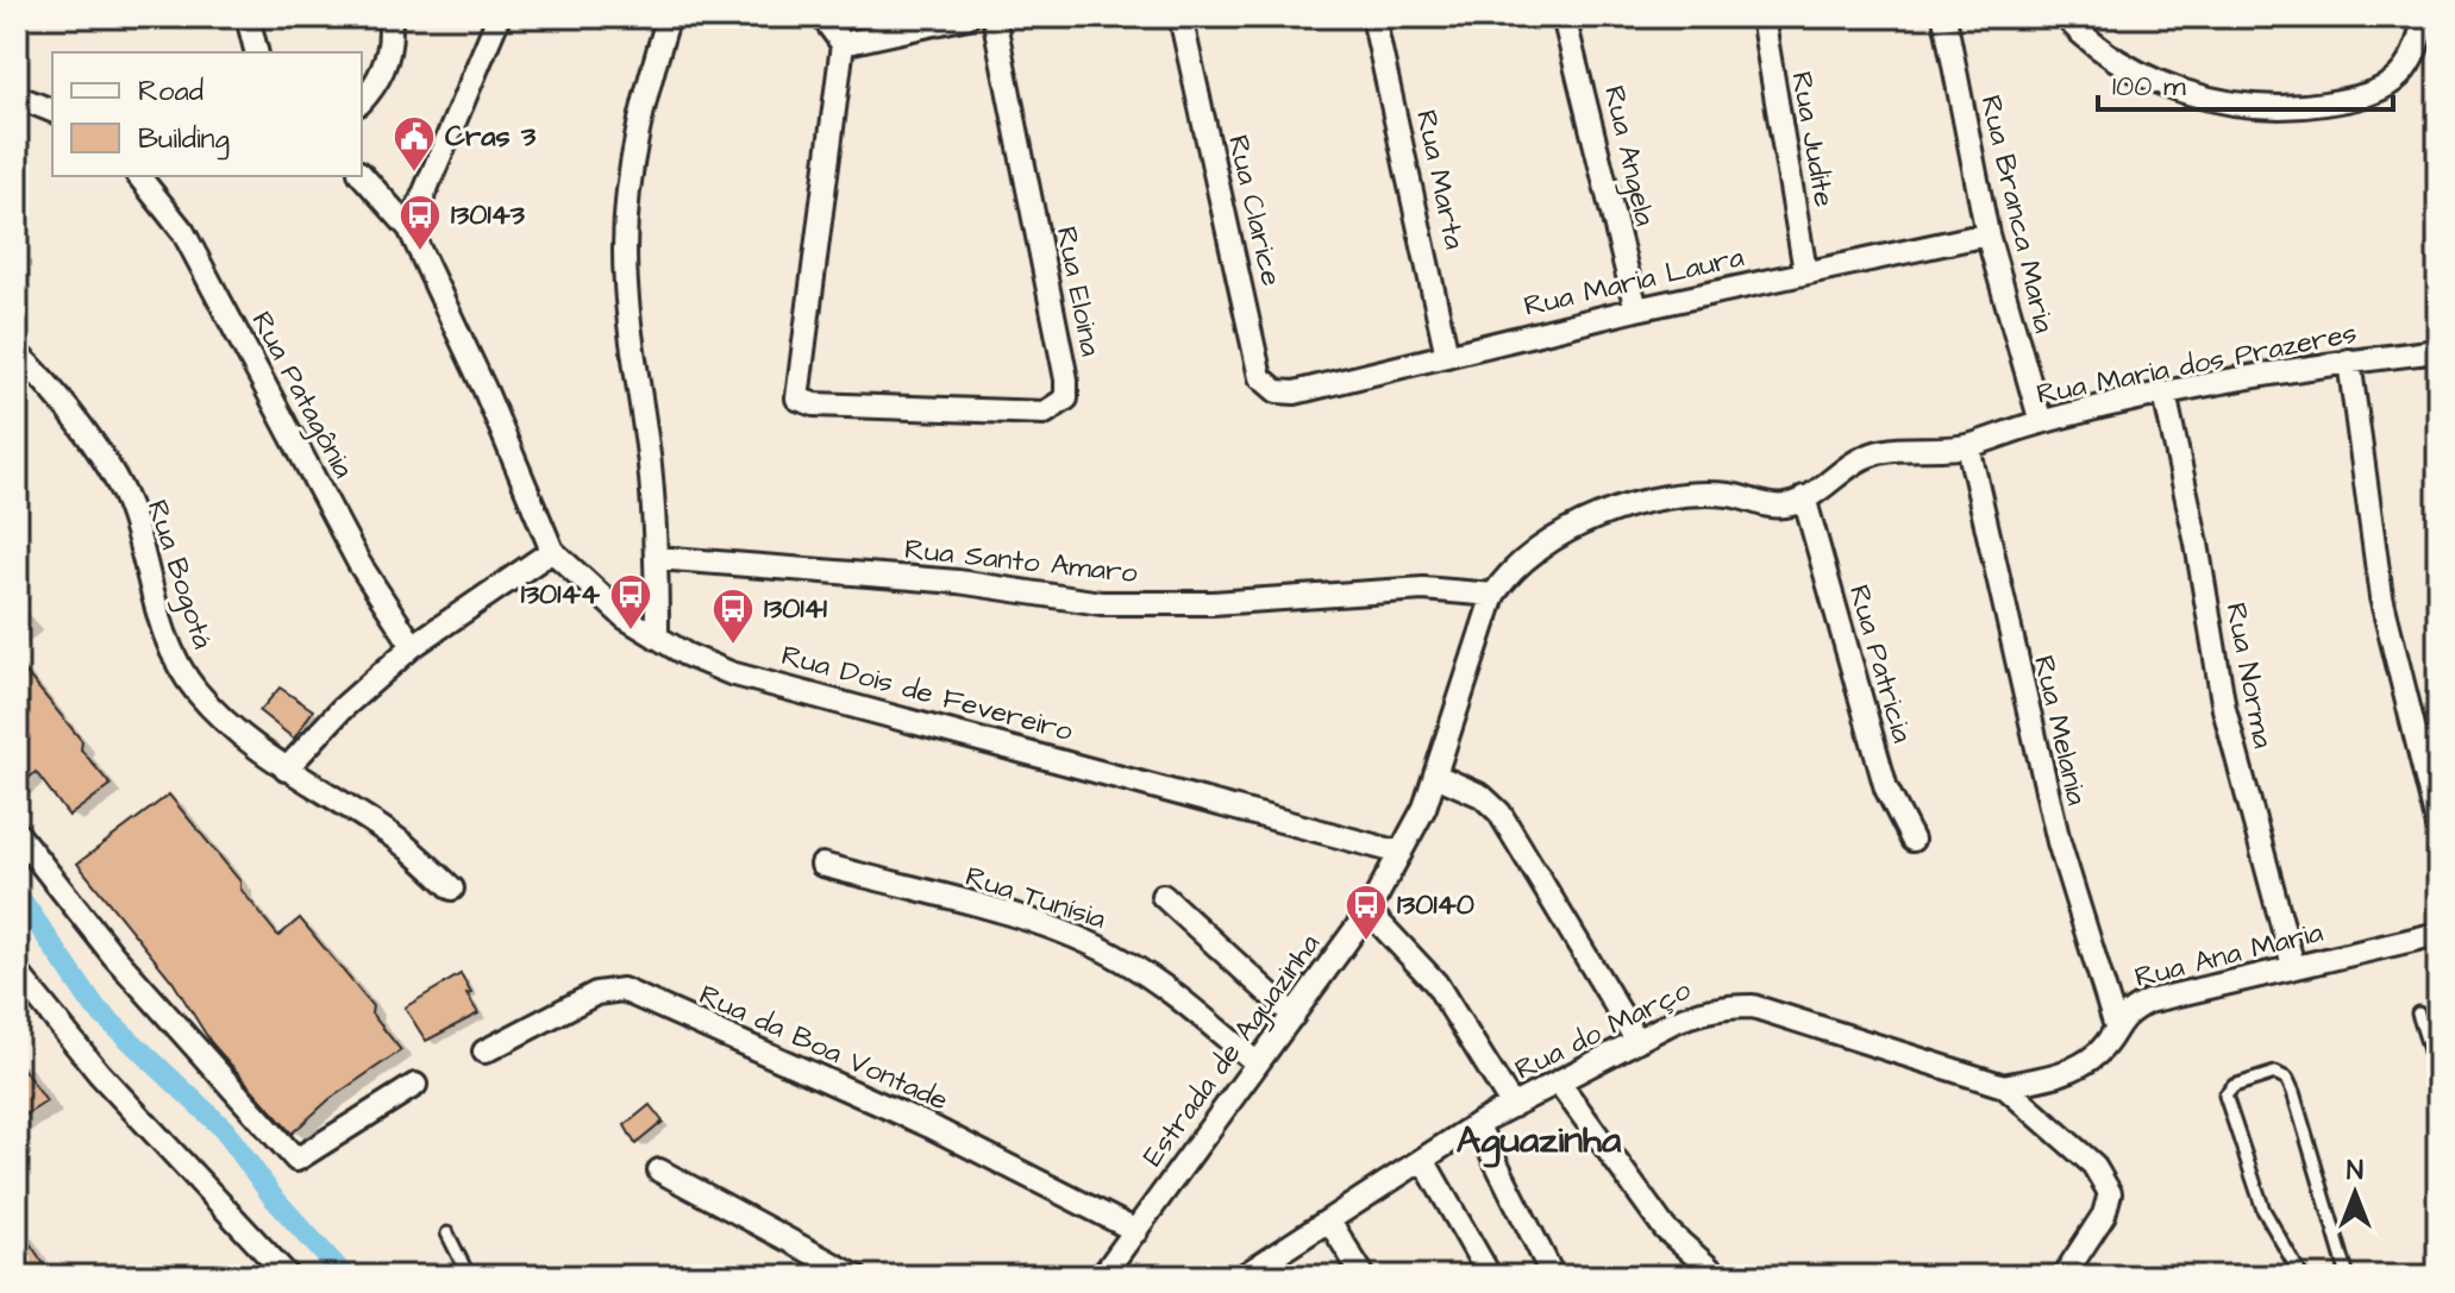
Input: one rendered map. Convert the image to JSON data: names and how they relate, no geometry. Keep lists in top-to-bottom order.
{
  "streets": {
    "street": [
      "Rua Judite",
      "Rua Angela",
      "Rua Marta",
      "Rua Clarice",
      "Rua Branca Maria",
      "Rua Maria Laura",
      "Rua Eloina",
      "Rua Maria dos Prazeres",
      "Rua Patagônia",
      "Rua Santo Amaro",
      "Rua Bogotá",
      "Rua Patricia",
      "Rua Norma",
      "Rua Dois de Fevereiro",
      "Rua Melania",
      "Rua Tunísia",
      "Rua Ana Maria",
      "Rua do Março",
      "Rua da Boa Vontade",
      "Estrada de Aguazinha"
    ]
  },
  "crossings": [
    ["Rua Judite", "Rua Maria Laura"],
    ["Rua Angela", "Rua Maria Laura"],
    ["Rua Marta", "Rua Maria Laura"],
    ["Rua Clarice", "Rua Maria Laura"],
    ["Rua Branca Maria", "Rua Maria Laura"],
    ["Rua Branca Maria", "Rua Maria dos Prazeres"],
    ["Rua Maria dos Prazeres", "Rua Norma"],
    ["Rua Maria dos Prazeres", "Rua Melania"],
    ["Rua Maria dos Prazeres", "Estrada de Aguazinha"],
    ["Rua Santo Amaro", "Estrada de Aguazinha"],
    ["Rua Patricia", "Estrada de Aguazinha"],
    ["Rua Norma", "Rua Ana Maria"],
    ["Rua Dois de Fevereiro", "Estrada de Aguazinha"],
    ["Rua Melania", "Rua Ana Maria"],
    ["Rua Melania", "Estrada de Aguazinha"],
    ["Rua Tunísia", "Estrada de Aguazinha"],
    ["Rua Ana Maria", "Rua do Março"],
    ["Rua da Boa Vontade", "Estrada de Aguazinha"]
  ],
  "districts": ["Aguazinha"],
  "places": {
    "public building": ["Cras 3"],
    "bus stop": [
      "130143",
      "130144",
      "130141",
      "130140"
    ]
  },
  "legend": ["Road", "Building"],
  "scale_bar": "100 m",
  "north": "top"
}
